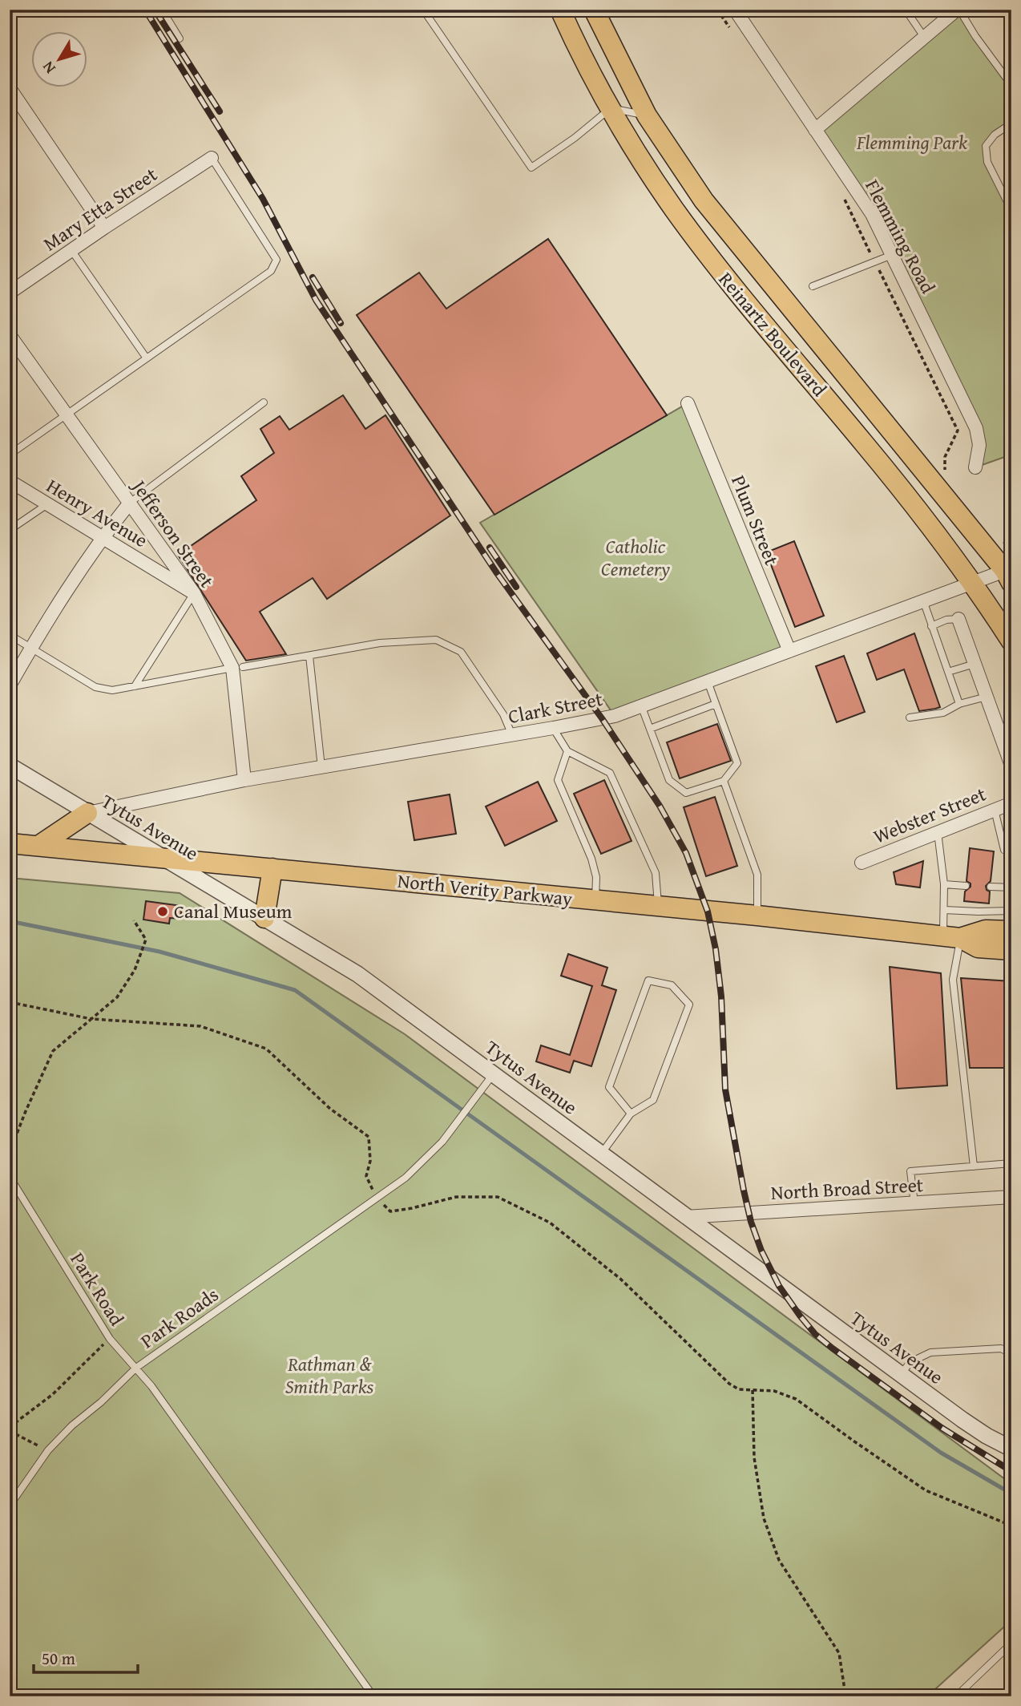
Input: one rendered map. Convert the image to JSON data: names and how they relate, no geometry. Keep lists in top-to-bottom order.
{
  "streets": {
    "main road": ["Reinartz Boulevard", "North Verity Parkway"],
    "street": [
      "Mary Etta Street",
      "Flemming Road",
      "Henry Avenue",
      "Plum Street",
      "Jefferson Street",
      "Clark Street",
      "Webster Street",
      "Tytus Avenue",
      "North Broad Street"
    ],
    "lane": ["Park Road", "Park Roads"]
  },
  "crossings": [
    ["Reinartz Boulevard", "Clark Street"],
    ["Henry Avenue", "Jefferson Street"],
    ["Plum Street", "Clark Street"],
    ["Jefferson Street", "Clark Street"],
    ["Clark Street", "Tytus Avenue"],
    ["Tytus Avenue", "North Verity Parkway"],
    ["Tytus Avenue", "North Broad Street"],
    ["Tytus Avenue", "Park Roads"],
    ["Park Road", "Park Roads"]
  ],
  "parks": ["Flemming Park", "Catholic Cemetery", "Rathman & Smith Parks"],
  "places": ["Canal Museum"],
  "scale_bar": "50 m",
  "north": "bottom left"
}
